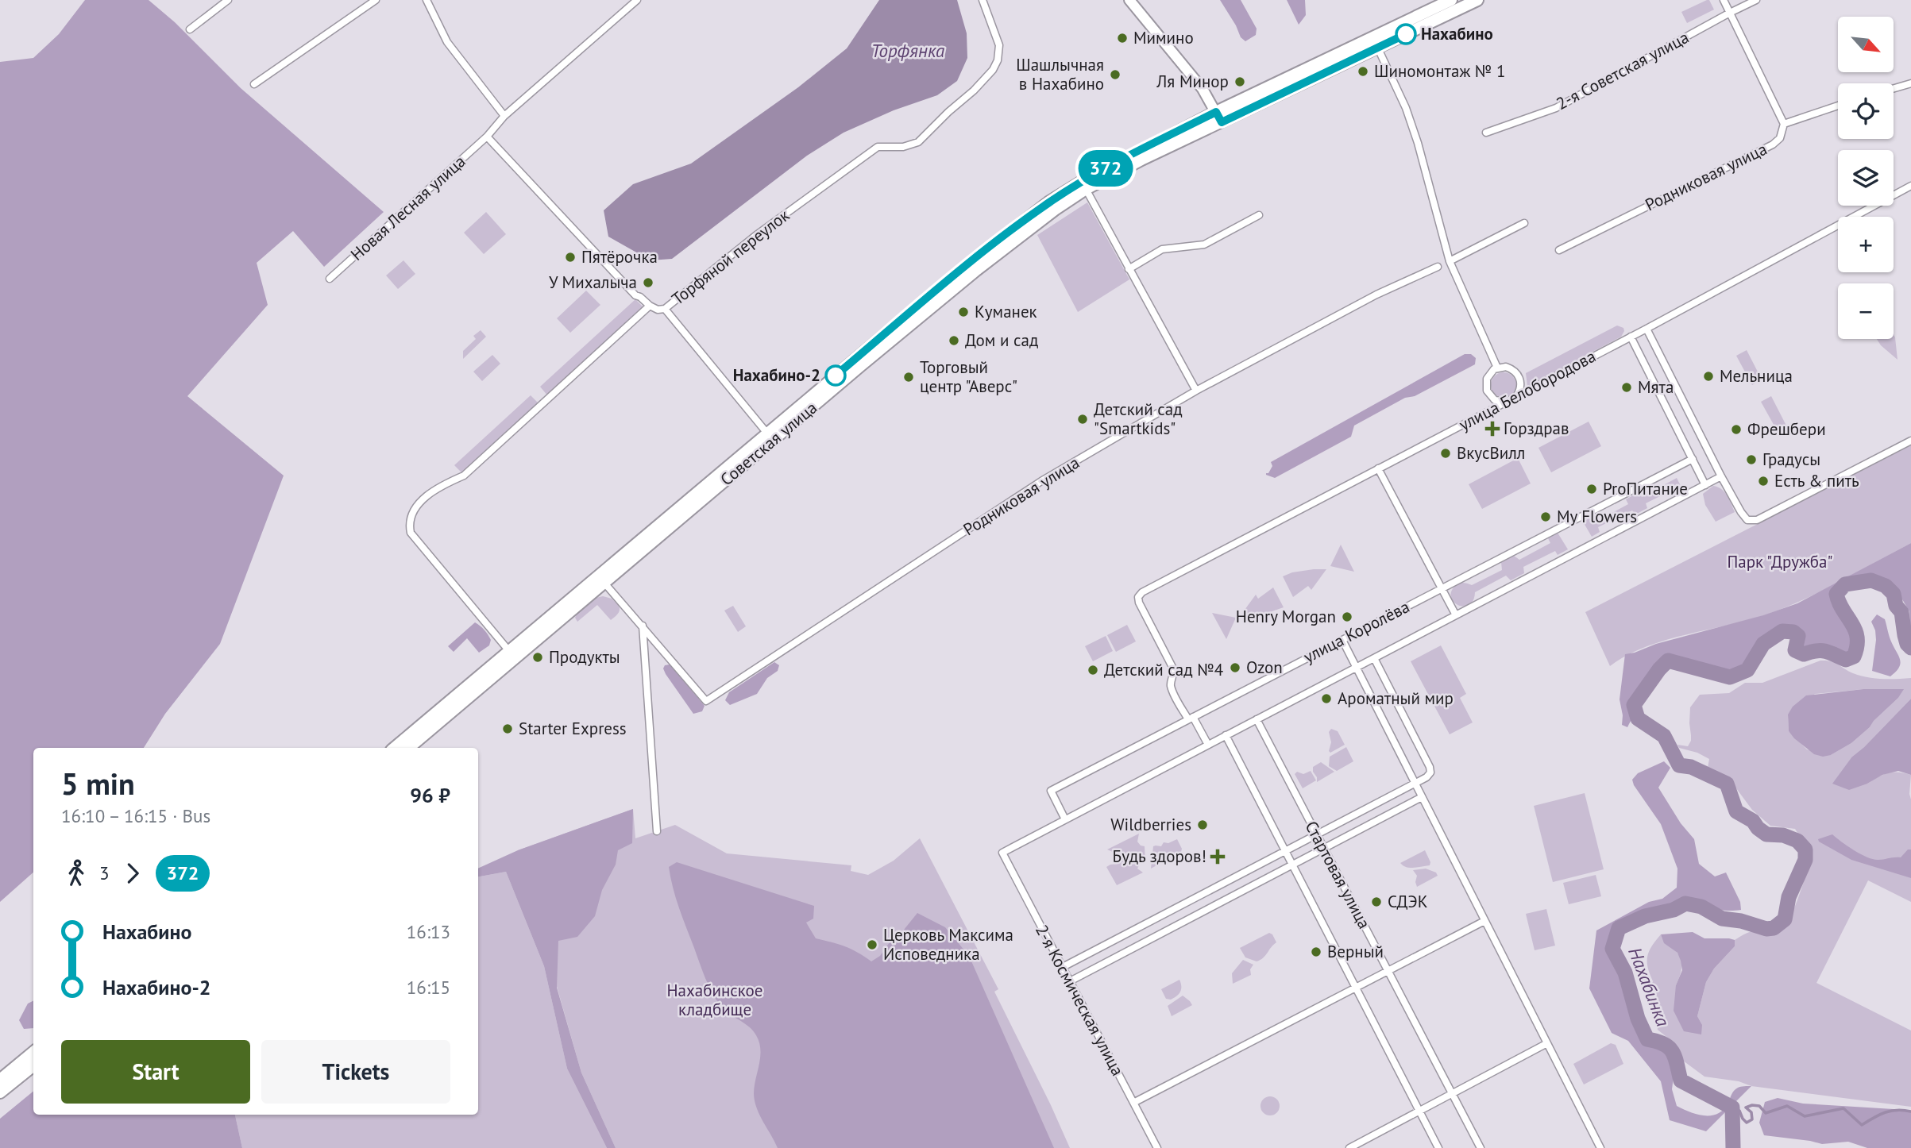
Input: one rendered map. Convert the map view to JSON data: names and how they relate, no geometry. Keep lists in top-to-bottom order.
{
  "streets": {
    "main road": ["Советская улица"],
    "street": [
      "2-я Советская улица",
      "Родниковая улица",
      "Новая Лесная улица",
      "Торфяной переулок",
      "улица Белобородова",
      "улица Королёва",
      "Стартовая улица",
      "2-я Космическая улица"
    ]
  },
  "crossings": [
    ["Торфяной переулок", "Советская улица"],
    ["улица Белобородова", "улица Королёва"],
    ["улица Королёва", "Стартовая улица"],
    ["улица Королёва", "2-я Космическая улица"]
  ],
  "water": ["Торфянка", "Нахабинка"],
  "parks": ["Парк \"Дружба\"", "Нахабинское кладбище"],
  "places": {
    "other": [
      "Нахабино",
      "Мимино",
      "Шиномонтаж № 1",
      "Шашлычная в Нахабино",
      "Ля Минор",
      "Пятёрочка",
      "У Михалыча",
      "Куманек",
      "Дом и сад",
      "Нахабино-2",
      "Мельница",
      "Торговый центр \"Аверс\"",
      "Мята",
      "Детский сад \"Smartkids\"",
      "Фрешбери",
      "ВкусВилл",
      "Градусы",
      "Есть & пить",
      "ProПитание",
      "My Flowers",
      "Henry Morgan",
      "Продукты",
      "Ozon",
      "Детский сад №4",
      "Ароматный мир",
      "Starter Express",
      "Wildberries",
      "СДЭК",
      "Церковь Максима Исповедника",
      "Верный"
    ],
    "health": ["Горздрав", "Будь здоров!"]
  },
  "lines": ["bus line 372"],
  "north": "bottom right",
  "page": {
    "on_map": "372",
    "map_buttons": ["+", "−"],
    "heading": ["5 min", "16:10 – 16:15 · Bus", "96 ₽"],
    "legs": ["3", "372"],
    "list": [
      {
        "name": "Нахабино",
        "value": "16:13"
      },
      {
        "name": "Нахабино-2",
        "value": "16:15"
      }
    ],
    "buttons": ["Start", "Tickets"]
  }
}
